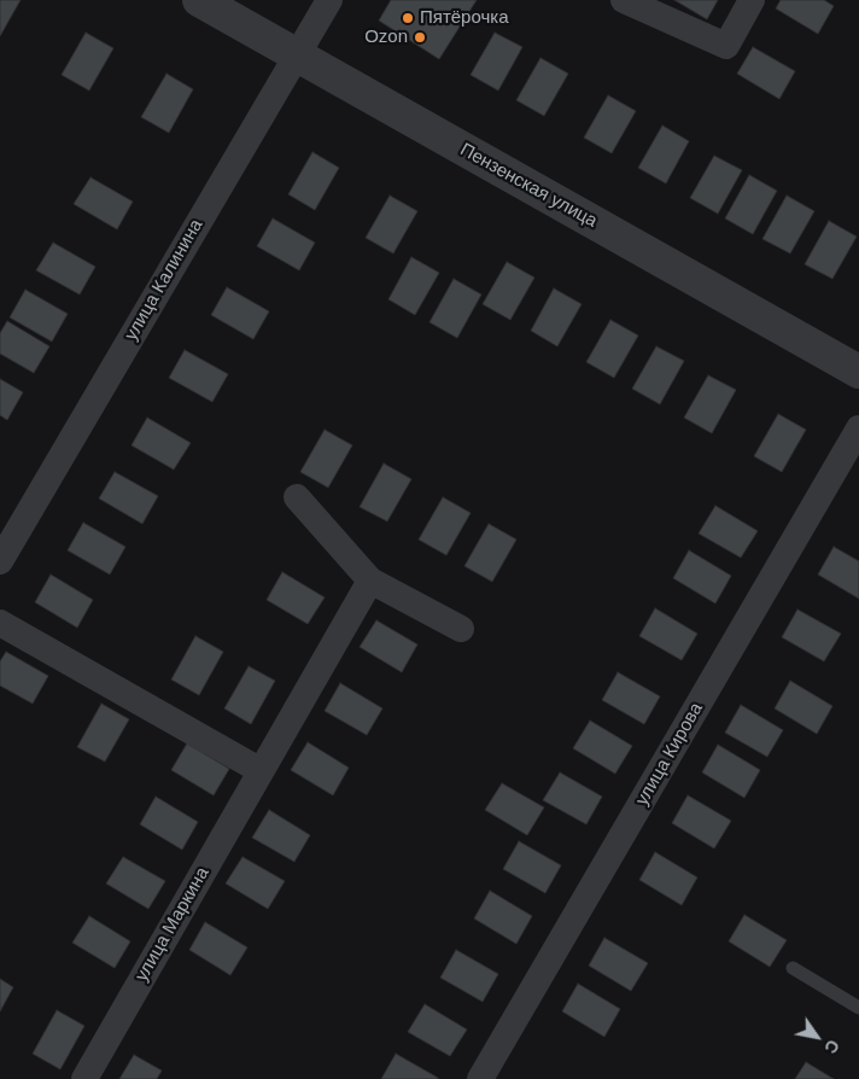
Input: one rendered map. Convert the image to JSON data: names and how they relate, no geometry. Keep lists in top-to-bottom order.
{
  "streets": {
    "street": [
      "Пензенская улица",
      "улица Калинина",
      "улица Кирова",
      "улица Маркина"
    ]
  },
  "crossings": [
    ["Пензенская улица", "улица Калинина"]
  ],
  "places": ["Пятёрочка", "Ozon"],
  "north": "bottom right"
}
